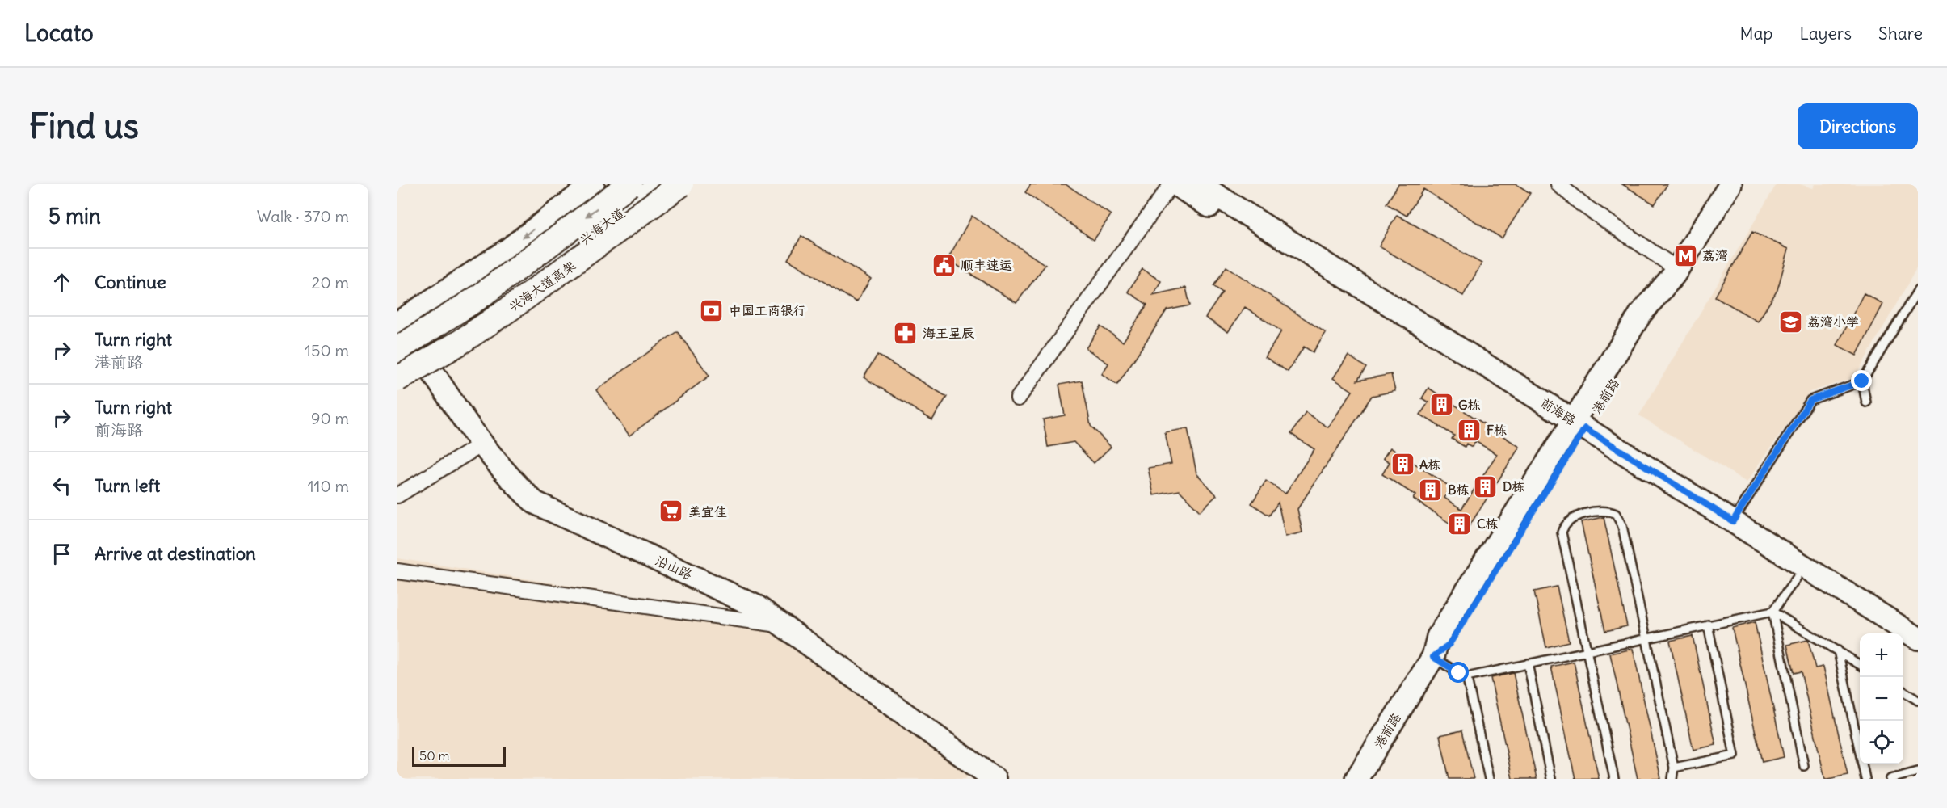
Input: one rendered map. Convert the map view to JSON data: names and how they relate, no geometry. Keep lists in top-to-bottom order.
{
  "streets": {
    "main road": ["兴海大道高架"],
    "street": [
      "兴海大道",
      "港前路",
      "前海路",
      "沿山路"
    ]
  },
  "crossings": [
    ["兴海大道", "兴海大道高架"],
    ["兴海大道", "沿山路"],
    ["兴海大道高架", "沿山路"],
    ["港前路", "前海路"]
  ],
  "places": {
    "metro station": ["荔湾"],
    "public building": ["顺丰速运"],
    "bank": ["中国工商银行"],
    "school or university": ["荔湾小学"],
    "pharmacy": ["海王星辰"],
    "building": [
      "G栋",
      "F栋",
      "A栋",
      "D栋",
      "B栋",
      "C栋"
    ],
    "supermarket": ["美宜佳"]
  },
  "scale_bar": "50 m",
  "page": {
    "header": "Locato",
    "nav": ["Map", "Layers", "Share"],
    "buttons": "Directions",
    "title": "Find us",
    "heading": ["5 min", "Walk · 370 m"],
    "list": [
      ["Continue", "20 m"],
      ["Turn right", "港前路", "150 m"],
      ["Turn right", "前海路", "90 m"],
      ["Turn left", "110 m"],
      "Arrive at destination"
    ],
    "map_buttons": ["+", "−"],
    "scale": "50 m"
  }
}
